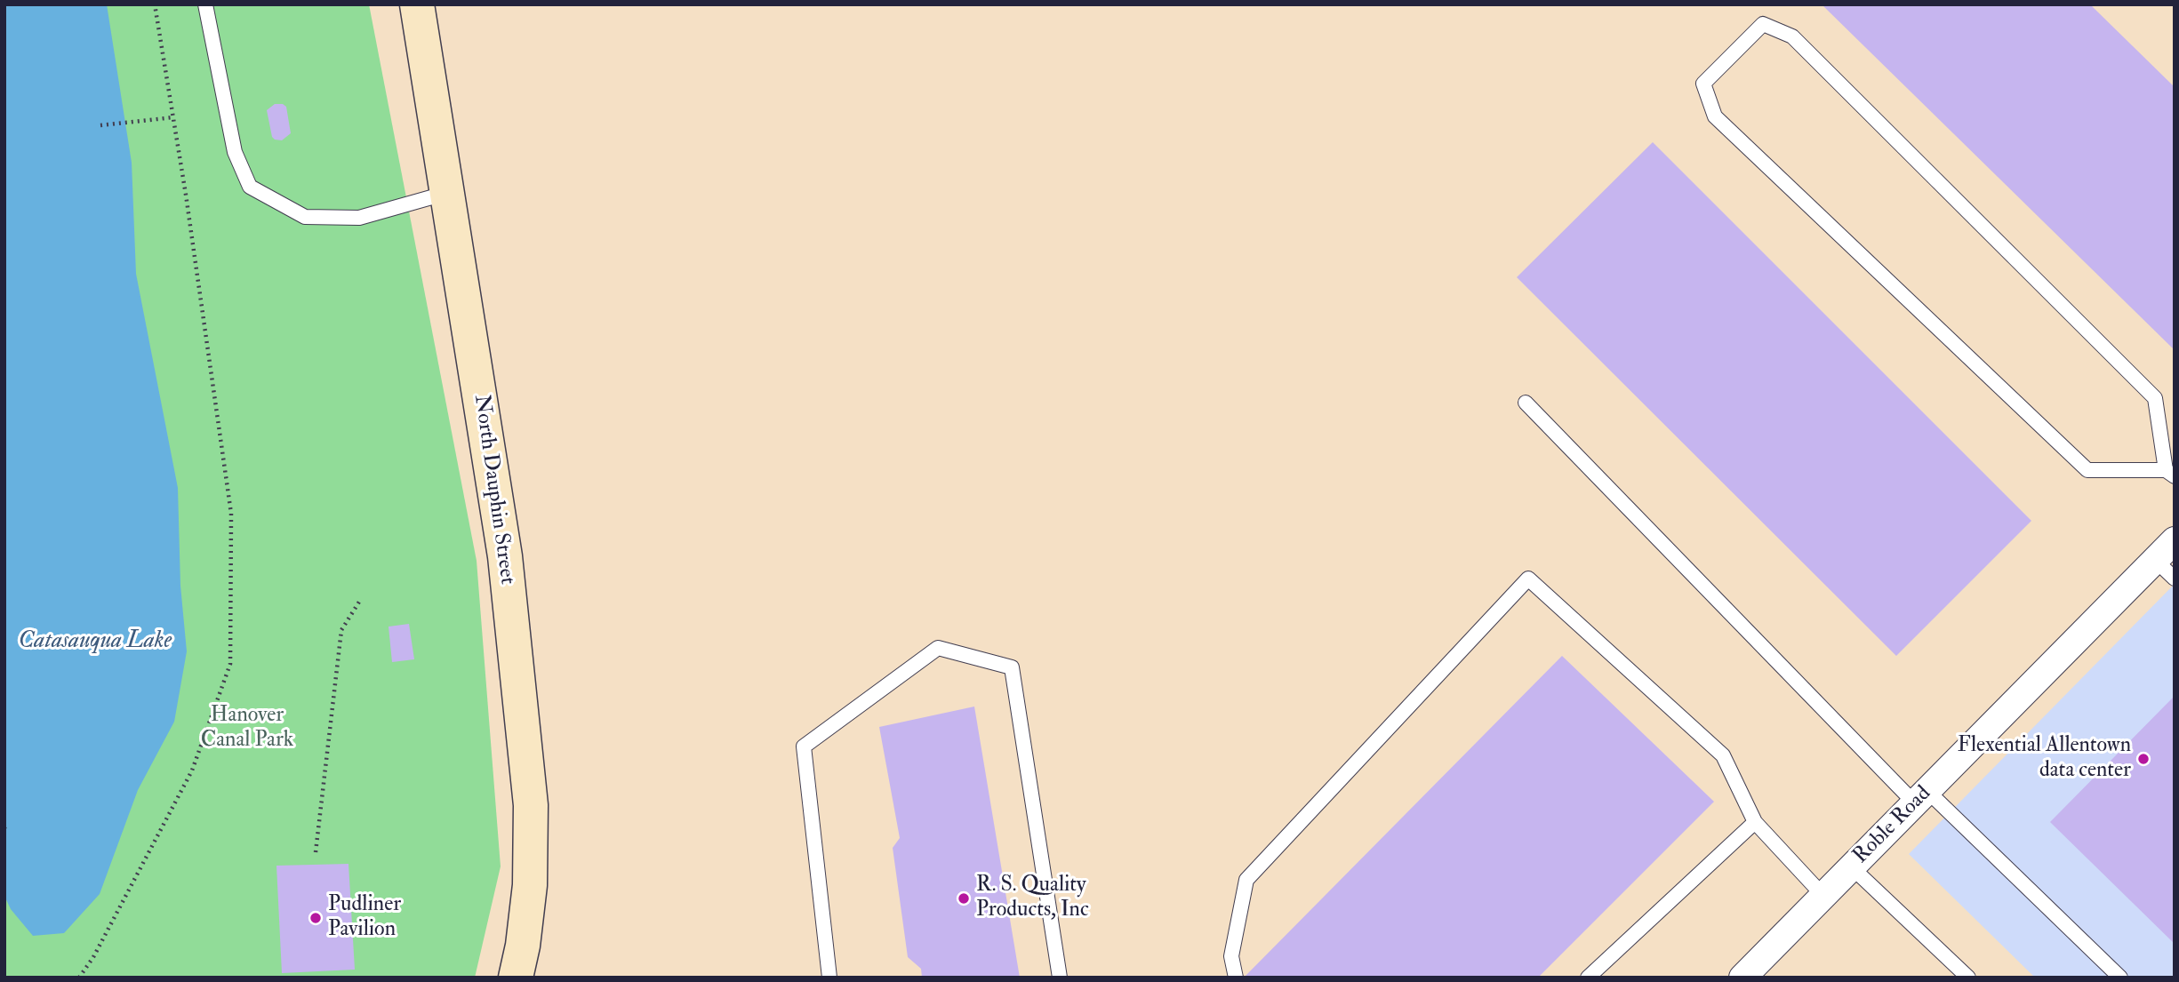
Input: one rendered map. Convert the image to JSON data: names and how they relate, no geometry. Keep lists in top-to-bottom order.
{
  "streets": {
    "street": ["North Dauphin Street", "Roble Road"]
  },
  "water": ["Catasauqua Lake"],
  "parks": ["Hanover Canal Park"],
  "places": ["Flexential Allentown data center", "R. S. Quality Products, Inc", "Pudliner Pavilion"]
}
